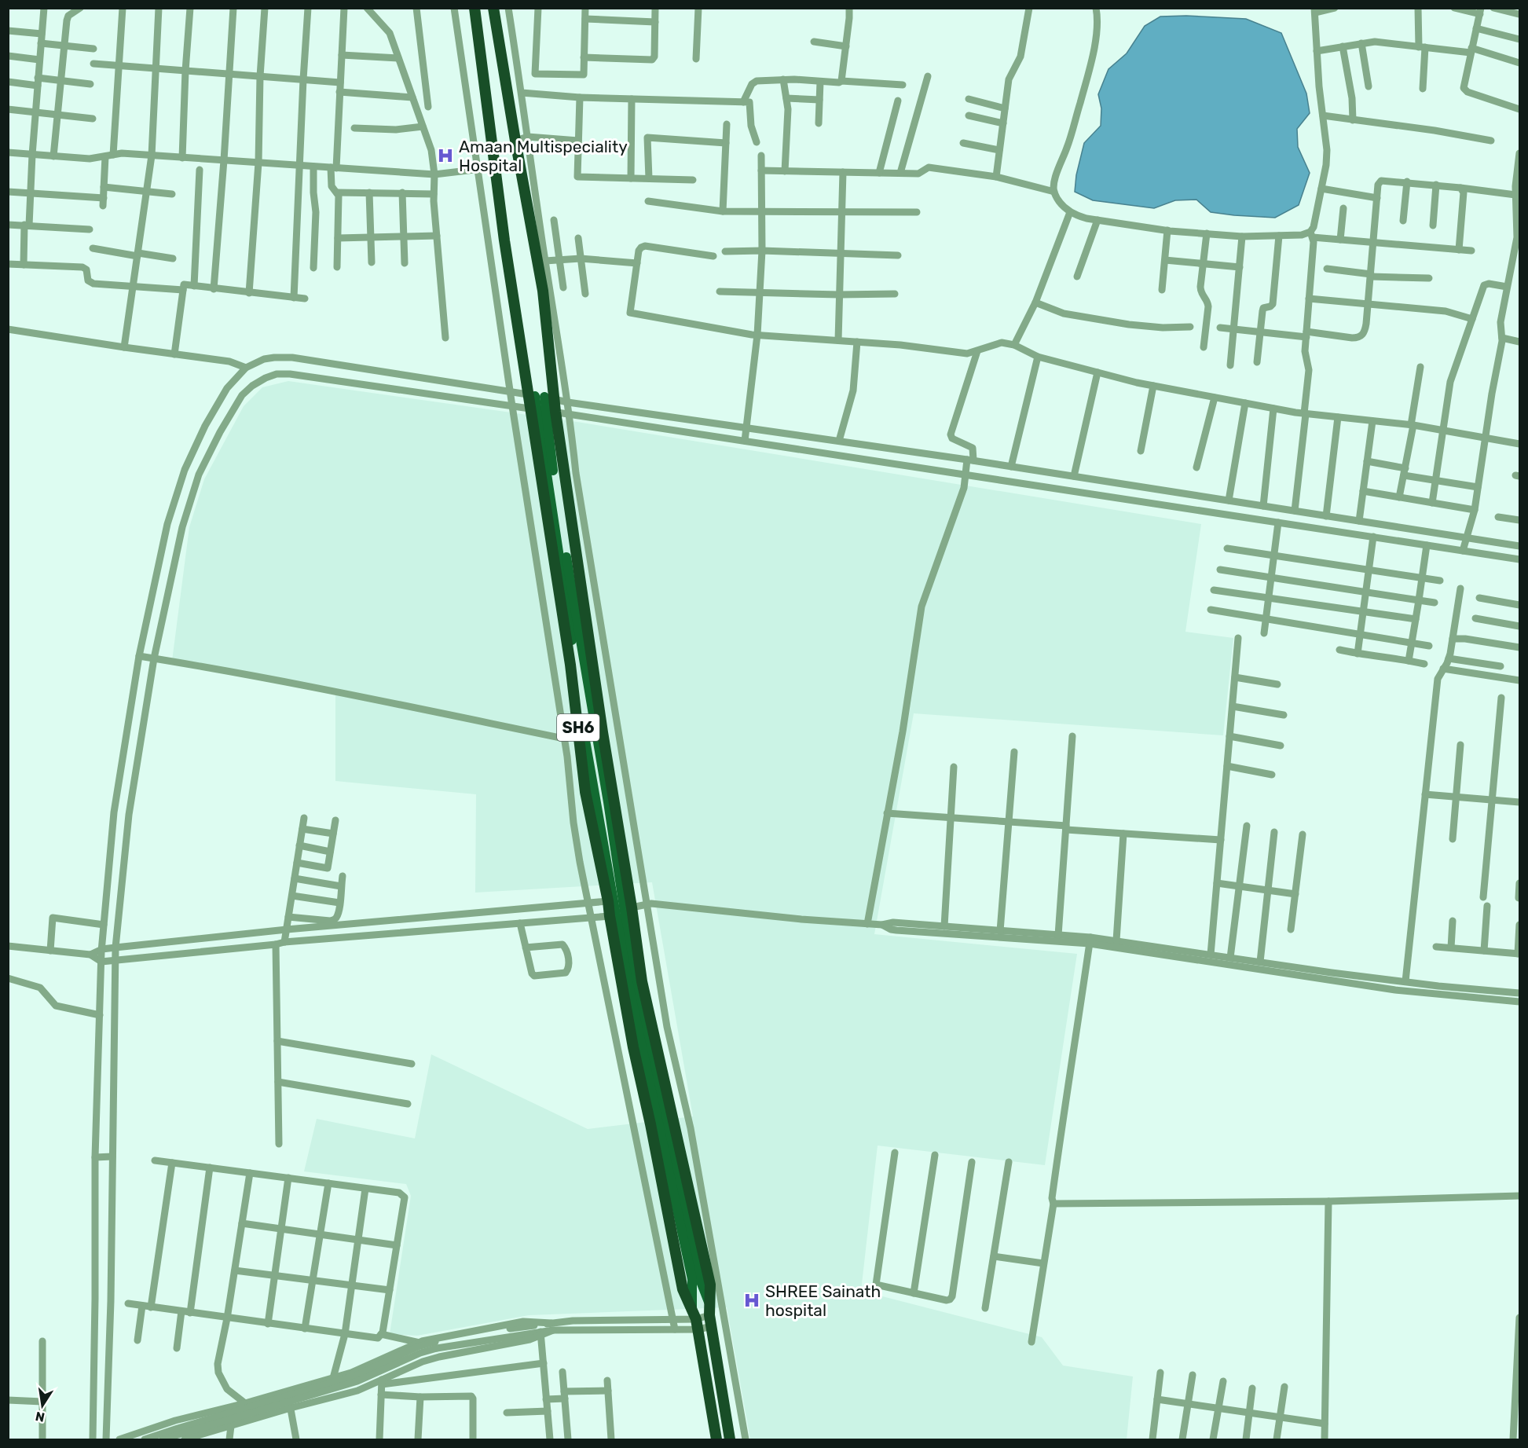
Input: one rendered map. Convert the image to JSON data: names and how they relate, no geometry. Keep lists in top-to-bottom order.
{
  "streets": {
    "highway": ["SH6"]
  },
  "places": {
    "hospital": ["Amaan Multispeciality Hospital", "SHREE Sainath hospital"]
  },
  "north": "bottom"
}
